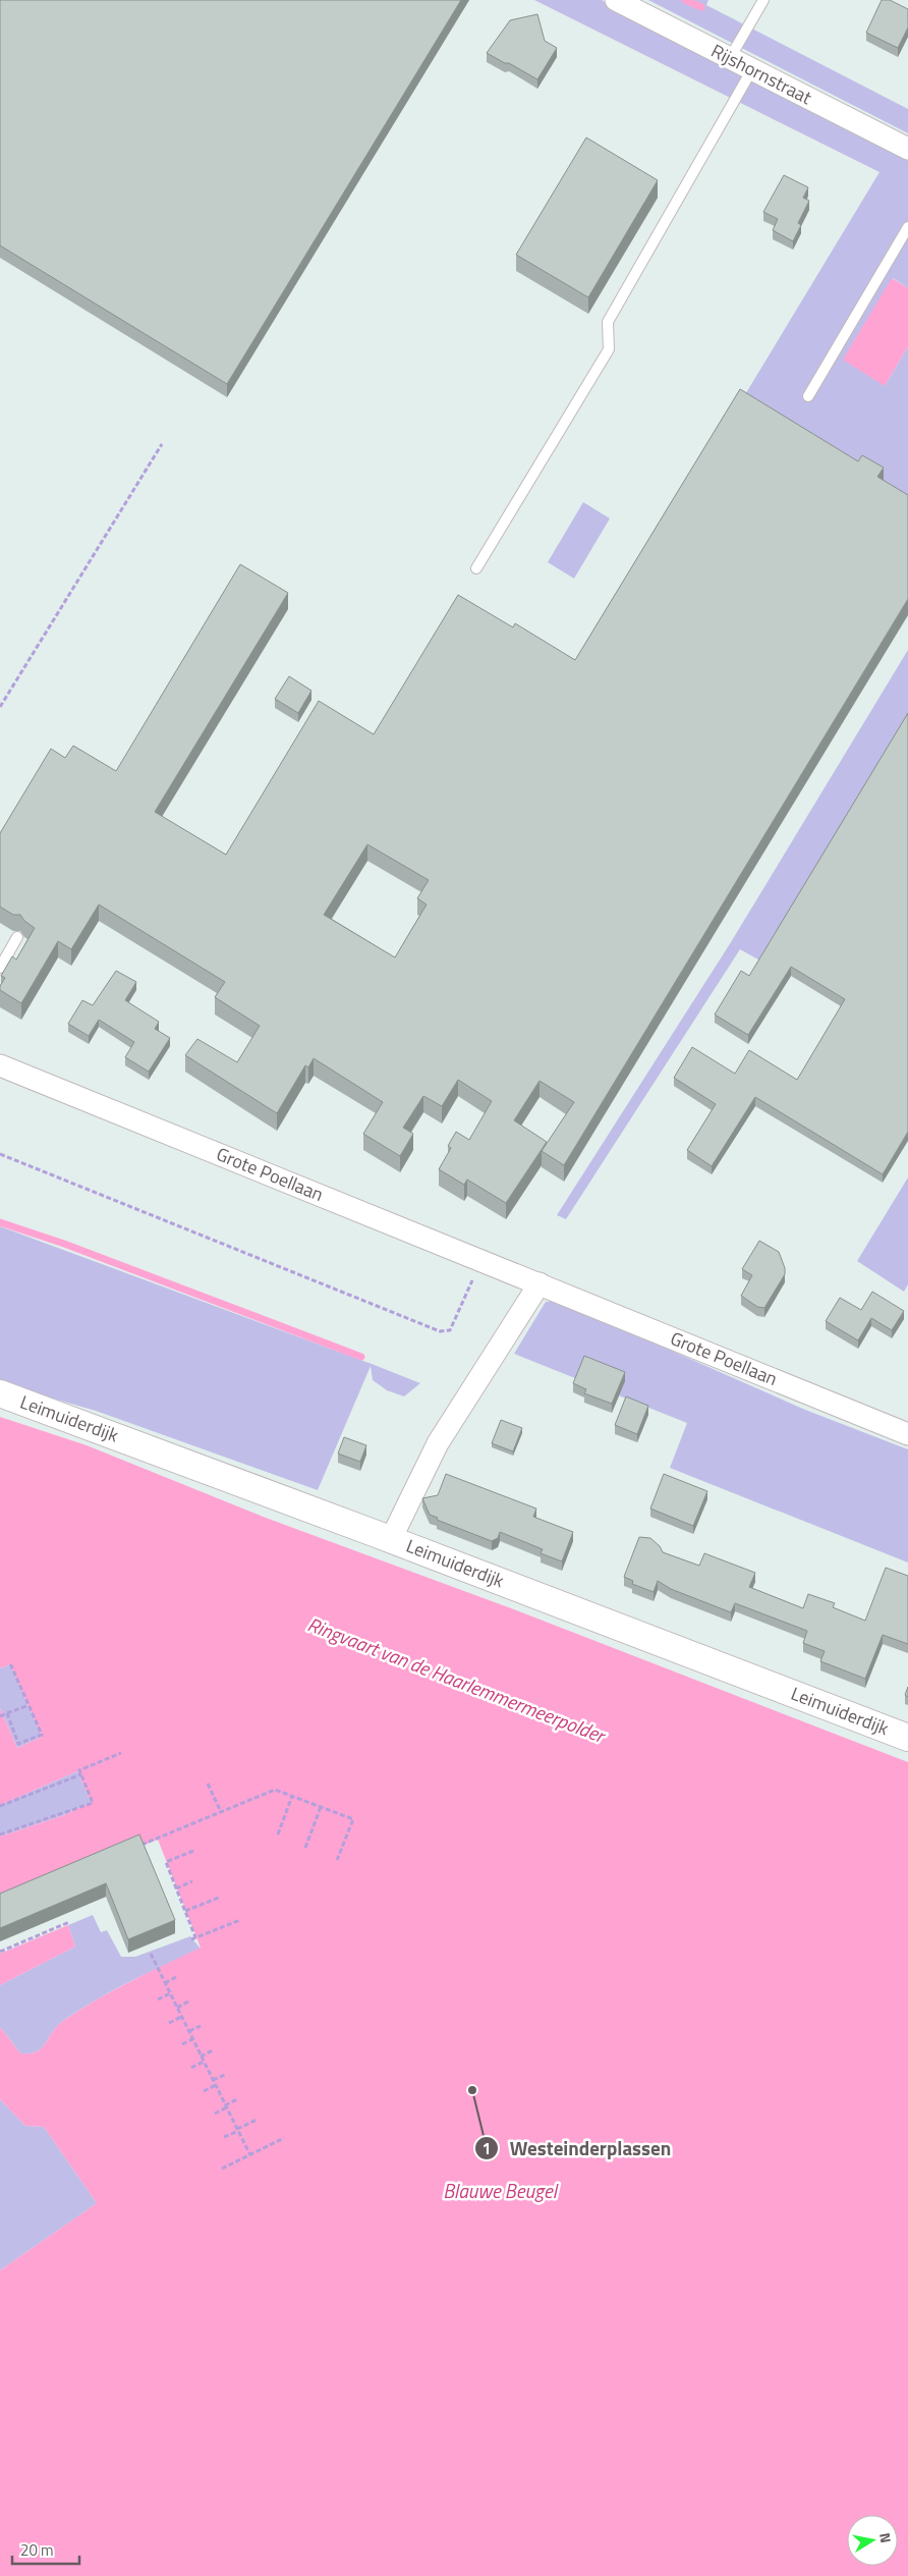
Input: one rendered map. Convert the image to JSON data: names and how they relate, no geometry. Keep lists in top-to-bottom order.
{
  "streets": {
    "street": ["Rijshornstraat", "Grote Poellaan", "Leimuiderdijk"]
  },
  "water": ["Ringvaart van de Haarlemmermeerpolder", "Blauwe Beugel"],
  "places": ["Westeinderplassen"],
  "scale_bar": "20 m",
  "north": "right"
}
